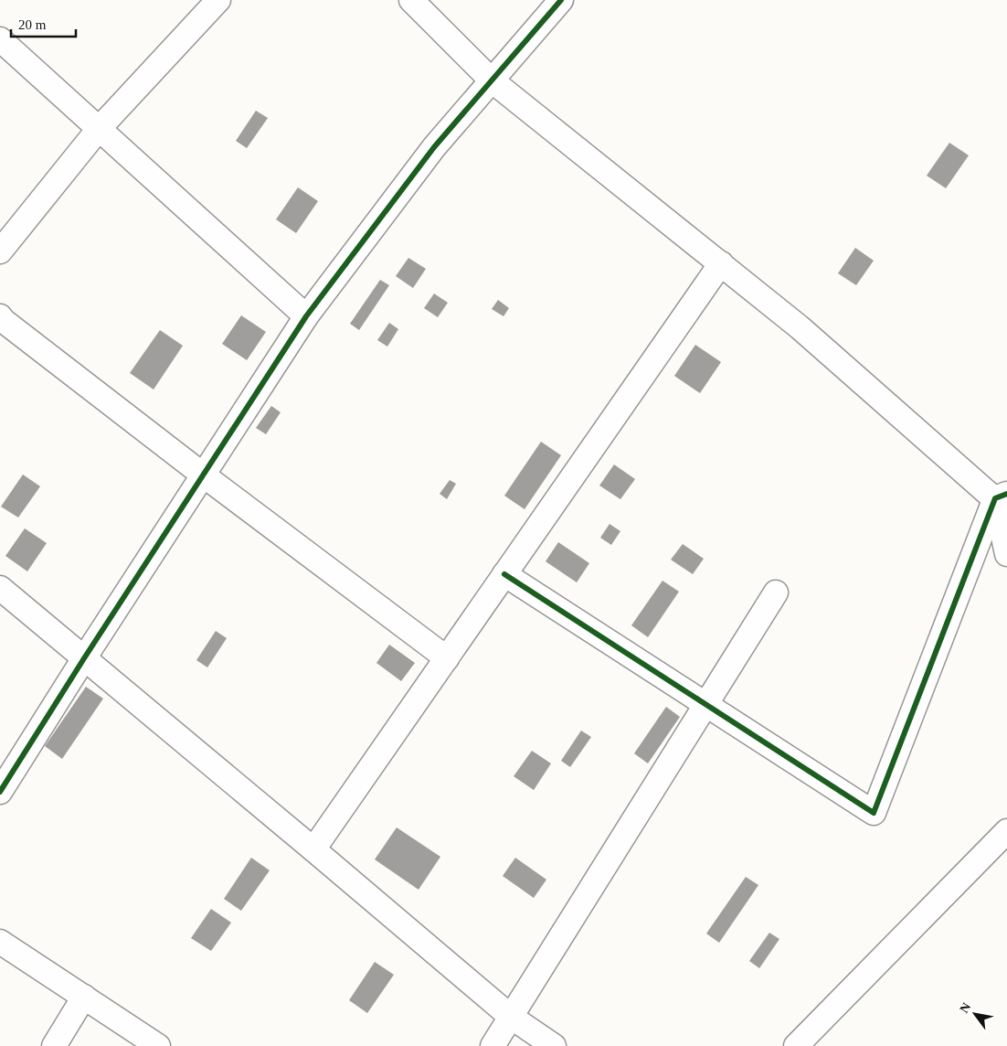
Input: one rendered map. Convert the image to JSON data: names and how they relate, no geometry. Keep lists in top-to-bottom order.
{
  "scale_bar": "20 m",
  "north": "top left"
}
